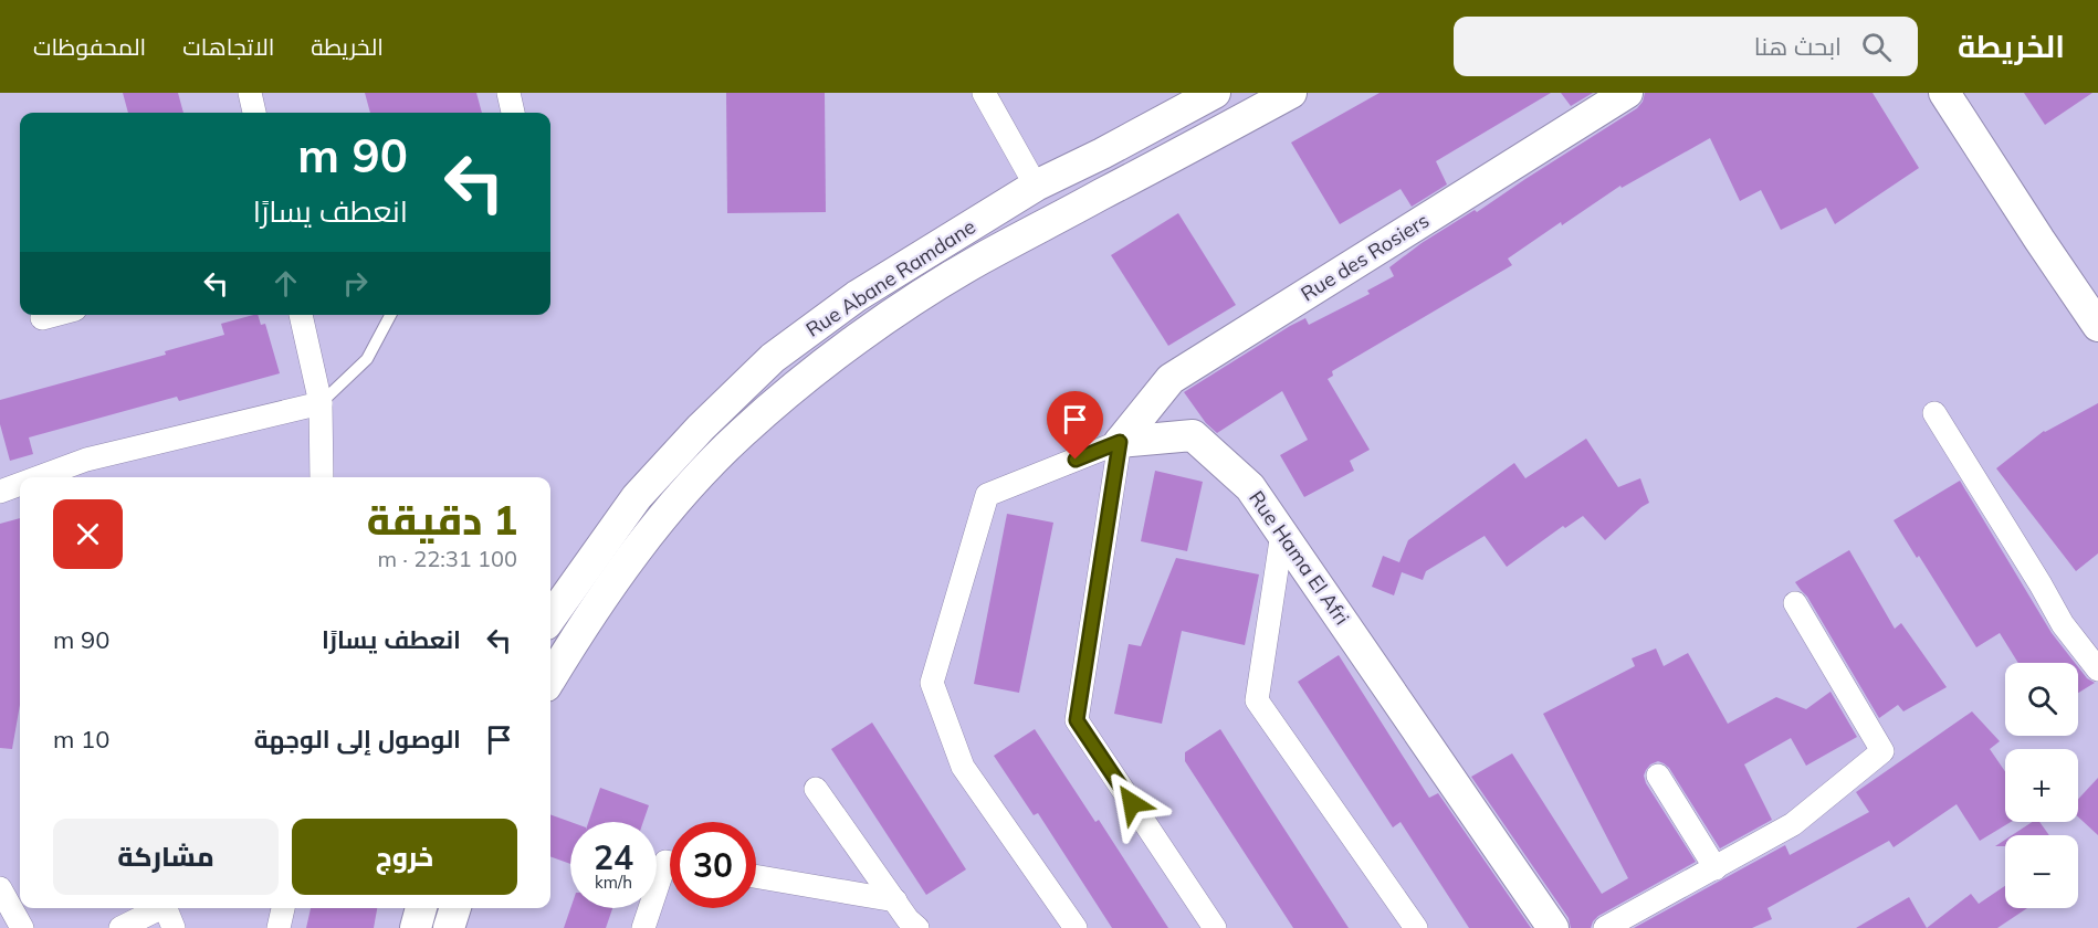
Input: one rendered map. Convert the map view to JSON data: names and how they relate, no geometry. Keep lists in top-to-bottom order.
{
  "streets": {
    "street": ["Rue des Rosiers", "Rue Abane Ramdane", "Rue Hama El Afri"]
  },
  "crossings": [
    ["Rue des Rosiers", "Rue Hama El Afri"]
  ],
  "page": {
    "header": "الخريطة",
    "search": "ابحث هنا",
    "nav": ["الخريطة", "الاتجاهات", "المحفوظات"],
    "turn": ["90 m", "انعطف يسارًا"],
    "heading": ["1 دقيقة", "100 m · 22:31"],
    "list": [
      {
        "name": "انعطف يسارًا",
        "value": "90 m"
      },
      {
        "name": "الوصول إلى الوجهة",
        "value": "10 m"
      }
    ],
    "map_buttons": ["+", "−"],
    "buttons": ["خروج", "مشاركة"],
    "speed": "24 km/h",
    "limit": "30"
  }
}
